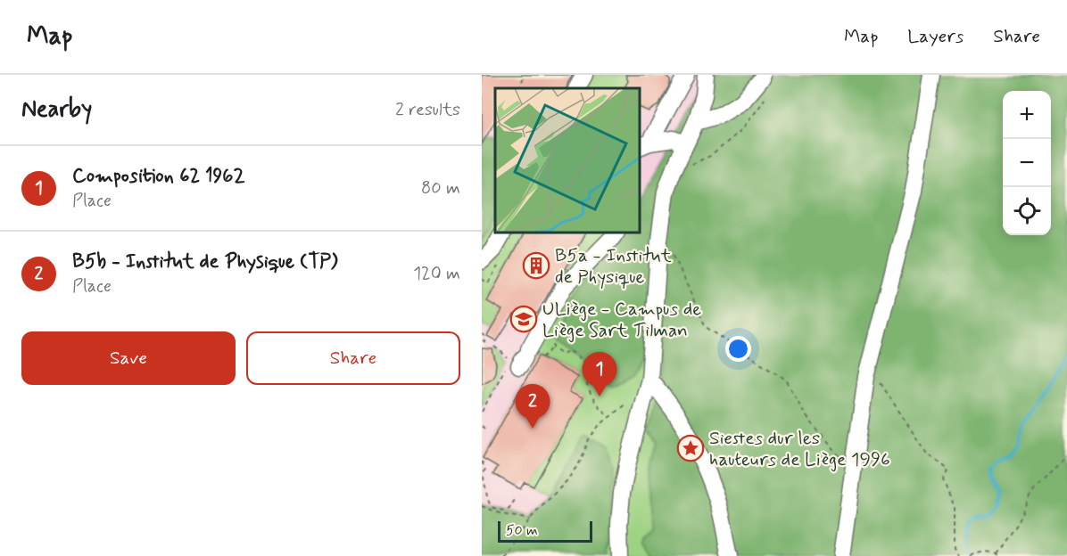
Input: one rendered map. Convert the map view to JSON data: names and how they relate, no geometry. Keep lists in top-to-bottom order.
{
  "places": {
    "building": ["B5a - Institut de Physique"],
    "school or university": ["ULiège - Campus de Liège Sart Tilman"],
    "place": ["Siestes dur les hauteurs de Liège 1996"]
  },
  "scale_bar": "50 m",
  "page": {
    "header": "Map",
    "nav": ["Map", "Layers", "Share"],
    "heading": ["Nearby", "2 results"],
    "map_buttons": ["+", "−"],
    "list": [
      {
        "mark": "1",
        "name": "Composition 62 1962",
        "note": "Place",
        "value": "80 m"
      },
      {
        "mark": "2",
        "name": "B5b - Institut de Physique (TP)",
        "note": "Place",
        "value": "120 m"
      }
    ],
    "buttons": ["Save", "Share"],
    "pins": ["1", "2"],
    "scale": "50 m"
  }
}
